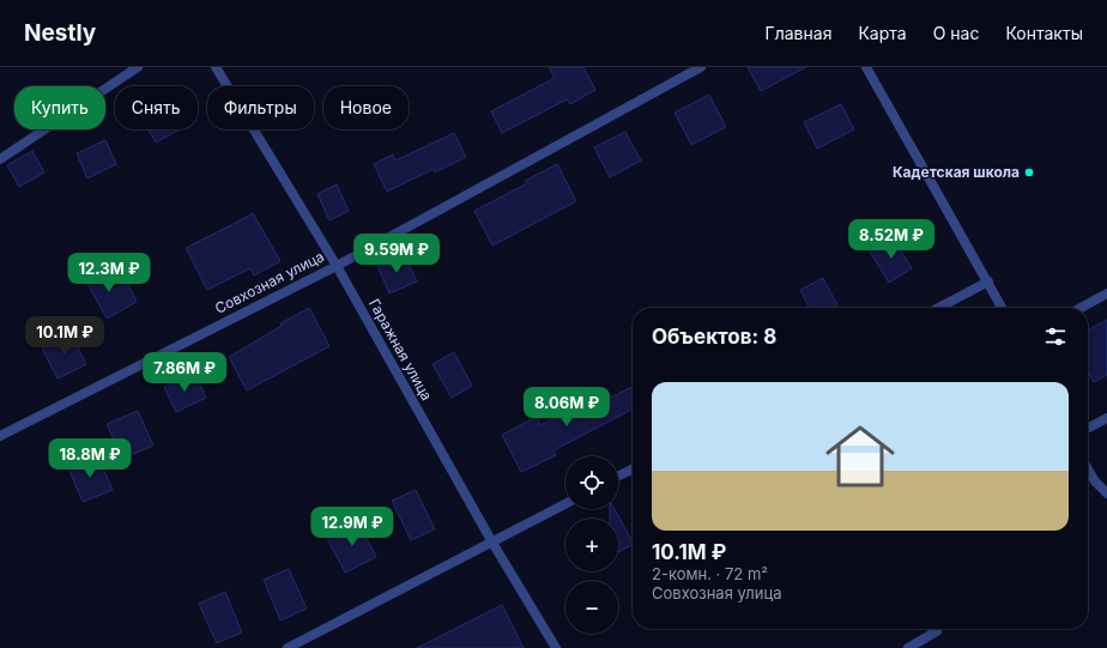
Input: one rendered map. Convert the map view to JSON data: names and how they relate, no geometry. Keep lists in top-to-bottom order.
{
  "streets": {
    "street": ["Совхозная улица", "Гаражная улица"]
  },
  "crossings": [
    ["Совхозная улица", "Гаражная улица"]
  ],
  "places": ["Кадетская школа"],
  "page": {
    "header": "Nestly",
    "nav": [
      "Главная",
      "Карта",
      "О нас",
      "Контакты"
    ],
    "chip": [
      "Купить",
      "Снять",
      "Фильтры",
      "Новое"
    ],
    "price": [
      "8.52M ₽",
      "9.59M ₽",
      "12.3M ₽",
      "10.1M ₽",
      "7.86M ₽",
      "8.06M ₽",
      "18.8M ₽",
      "12.9M ₽"
    ],
    "heading": "Объектов: 8",
    "list": [
      {
        "name": "10.1M ₽",
        "note": "2-комн. · 72 m² · Совхозная улица"
      }
    ],
    "map_buttons": ["+", "−"]
  }
}
